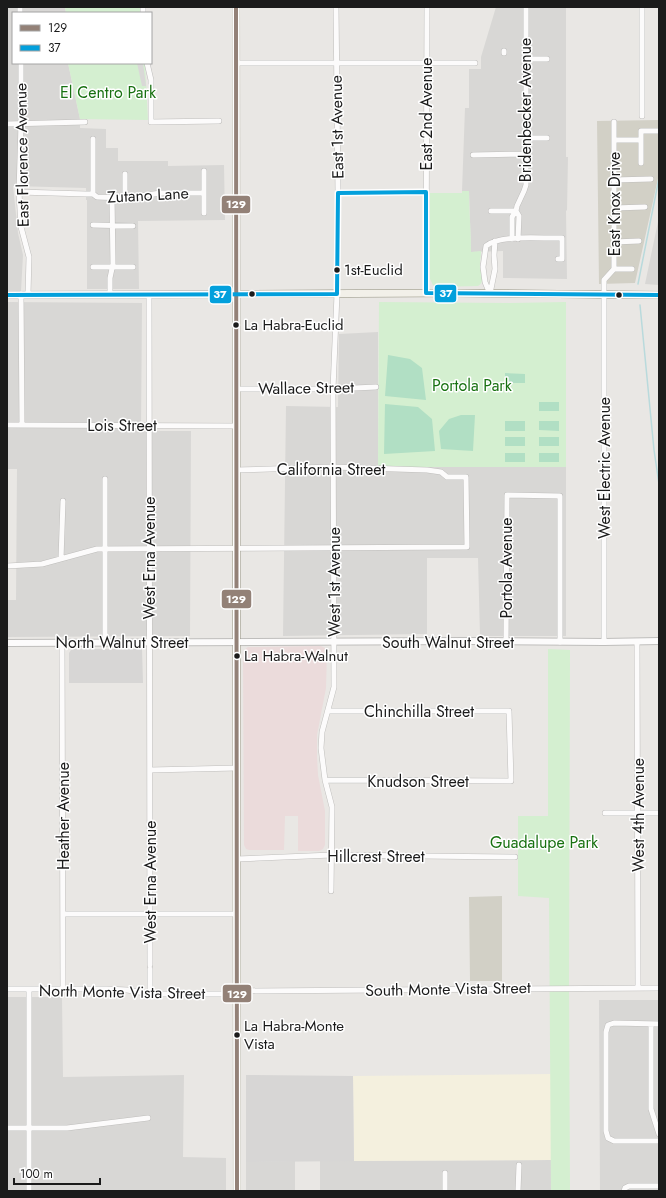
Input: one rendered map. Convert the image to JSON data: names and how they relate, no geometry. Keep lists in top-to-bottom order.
{
  "streets": {
    "street": [
      "Bridenbecker Avenue",
      "East 2nd Avenue",
      "East 1st Avenue",
      "East Florence Avenue",
      "Zutano Lane",
      "East Knox Drive",
      "Wallace Street",
      "Lois Street",
      "West Electric Avenue",
      "California Street",
      "West Erna Avenue",
      "Portola Avenue",
      "West 1st Avenue",
      "North Walnut Street",
      "South Walnut Street",
      "Chinchilla Street",
      "Knudson Street",
      "West 4th Avenue",
      "Heather Avenue",
      "Hillcrest Street",
      "South Monte Vista Street",
      "North Monte Vista Street"
    ]
  },
  "crossings": [
    ["East 1st Avenue", "West 1st Avenue"],
    ["East Florence Avenue", "Zutano Lane"],
    ["East Knox Drive", "West Electric Avenue"],
    ["Wallace Street", "West 1st Avenue"],
    ["Lois Street", "West Erna Avenue"],
    ["West Electric Avenue", "South Walnut Street"],
    ["California Street", "West 1st Avenue"],
    ["West Erna Avenue", "North Walnut Street"],
    ["West Erna Avenue", "North Monte Vista Street"],
    ["Portola Avenue", "South Walnut Street"],
    ["West 1st Avenue", "South Walnut Street"],
    ["West 1st Avenue", "Chinchilla Street"],
    ["West 1st Avenue", "Knudson Street"],
    ["West 1st Avenue", "Hillcrest Street"],
    ["North Walnut Street", "South Walnut Street"],
    ["North Walnut Street", "Heather Avenue"],
    ["South Walnut Street", "West 4th Avenue"],
    ["Chinchilla Street", "Knudson Street"],
    ["West 4th Avenue", "South Monte Vista Street"],
    ["Heather Avenue", "North Monte Vista Street"],
    ["South Monte Vista Street", "North Monte Vista Street"]
  ],
  "parks": ["El Centro Park", "Portola Park", "Guadalupe Park"],
  "places": [
    "1st-Euclid",
    "La Habra-Euclid",
    "La Habra-Walnut",
    "La Habra-Monte Vista"
  ],
  "lines": ["transit line 129", "transit line 37"],
  "legend": ["129", "37"],
  "scale_bar": "100 m"
}
